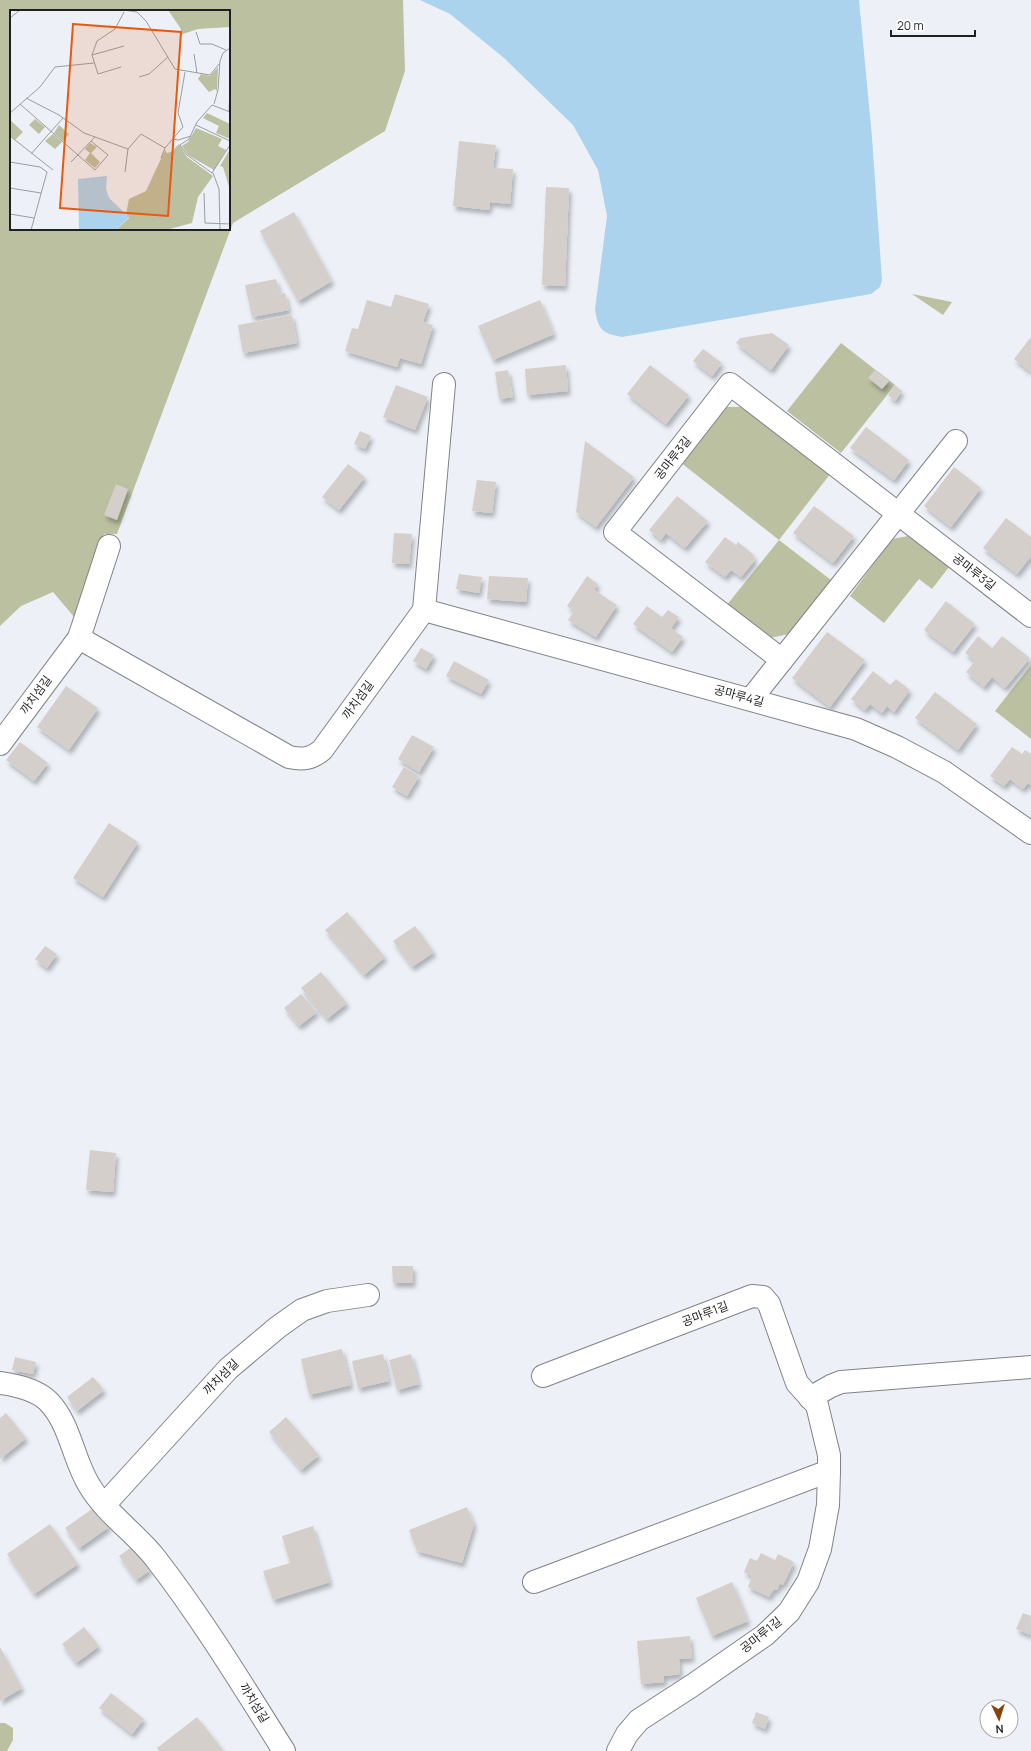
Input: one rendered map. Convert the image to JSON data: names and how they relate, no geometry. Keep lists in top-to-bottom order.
{
  "streets": {
    "street": [
      "공마루3길",
      "까치섬길",
      "공마루4길",
      "공마루1길"
    ]
  },
  "crossings": [
    ["까치섬길", "공마루4길"]
  ],
  "scale_bar": "20 m",
  "north": "bottom"
}
